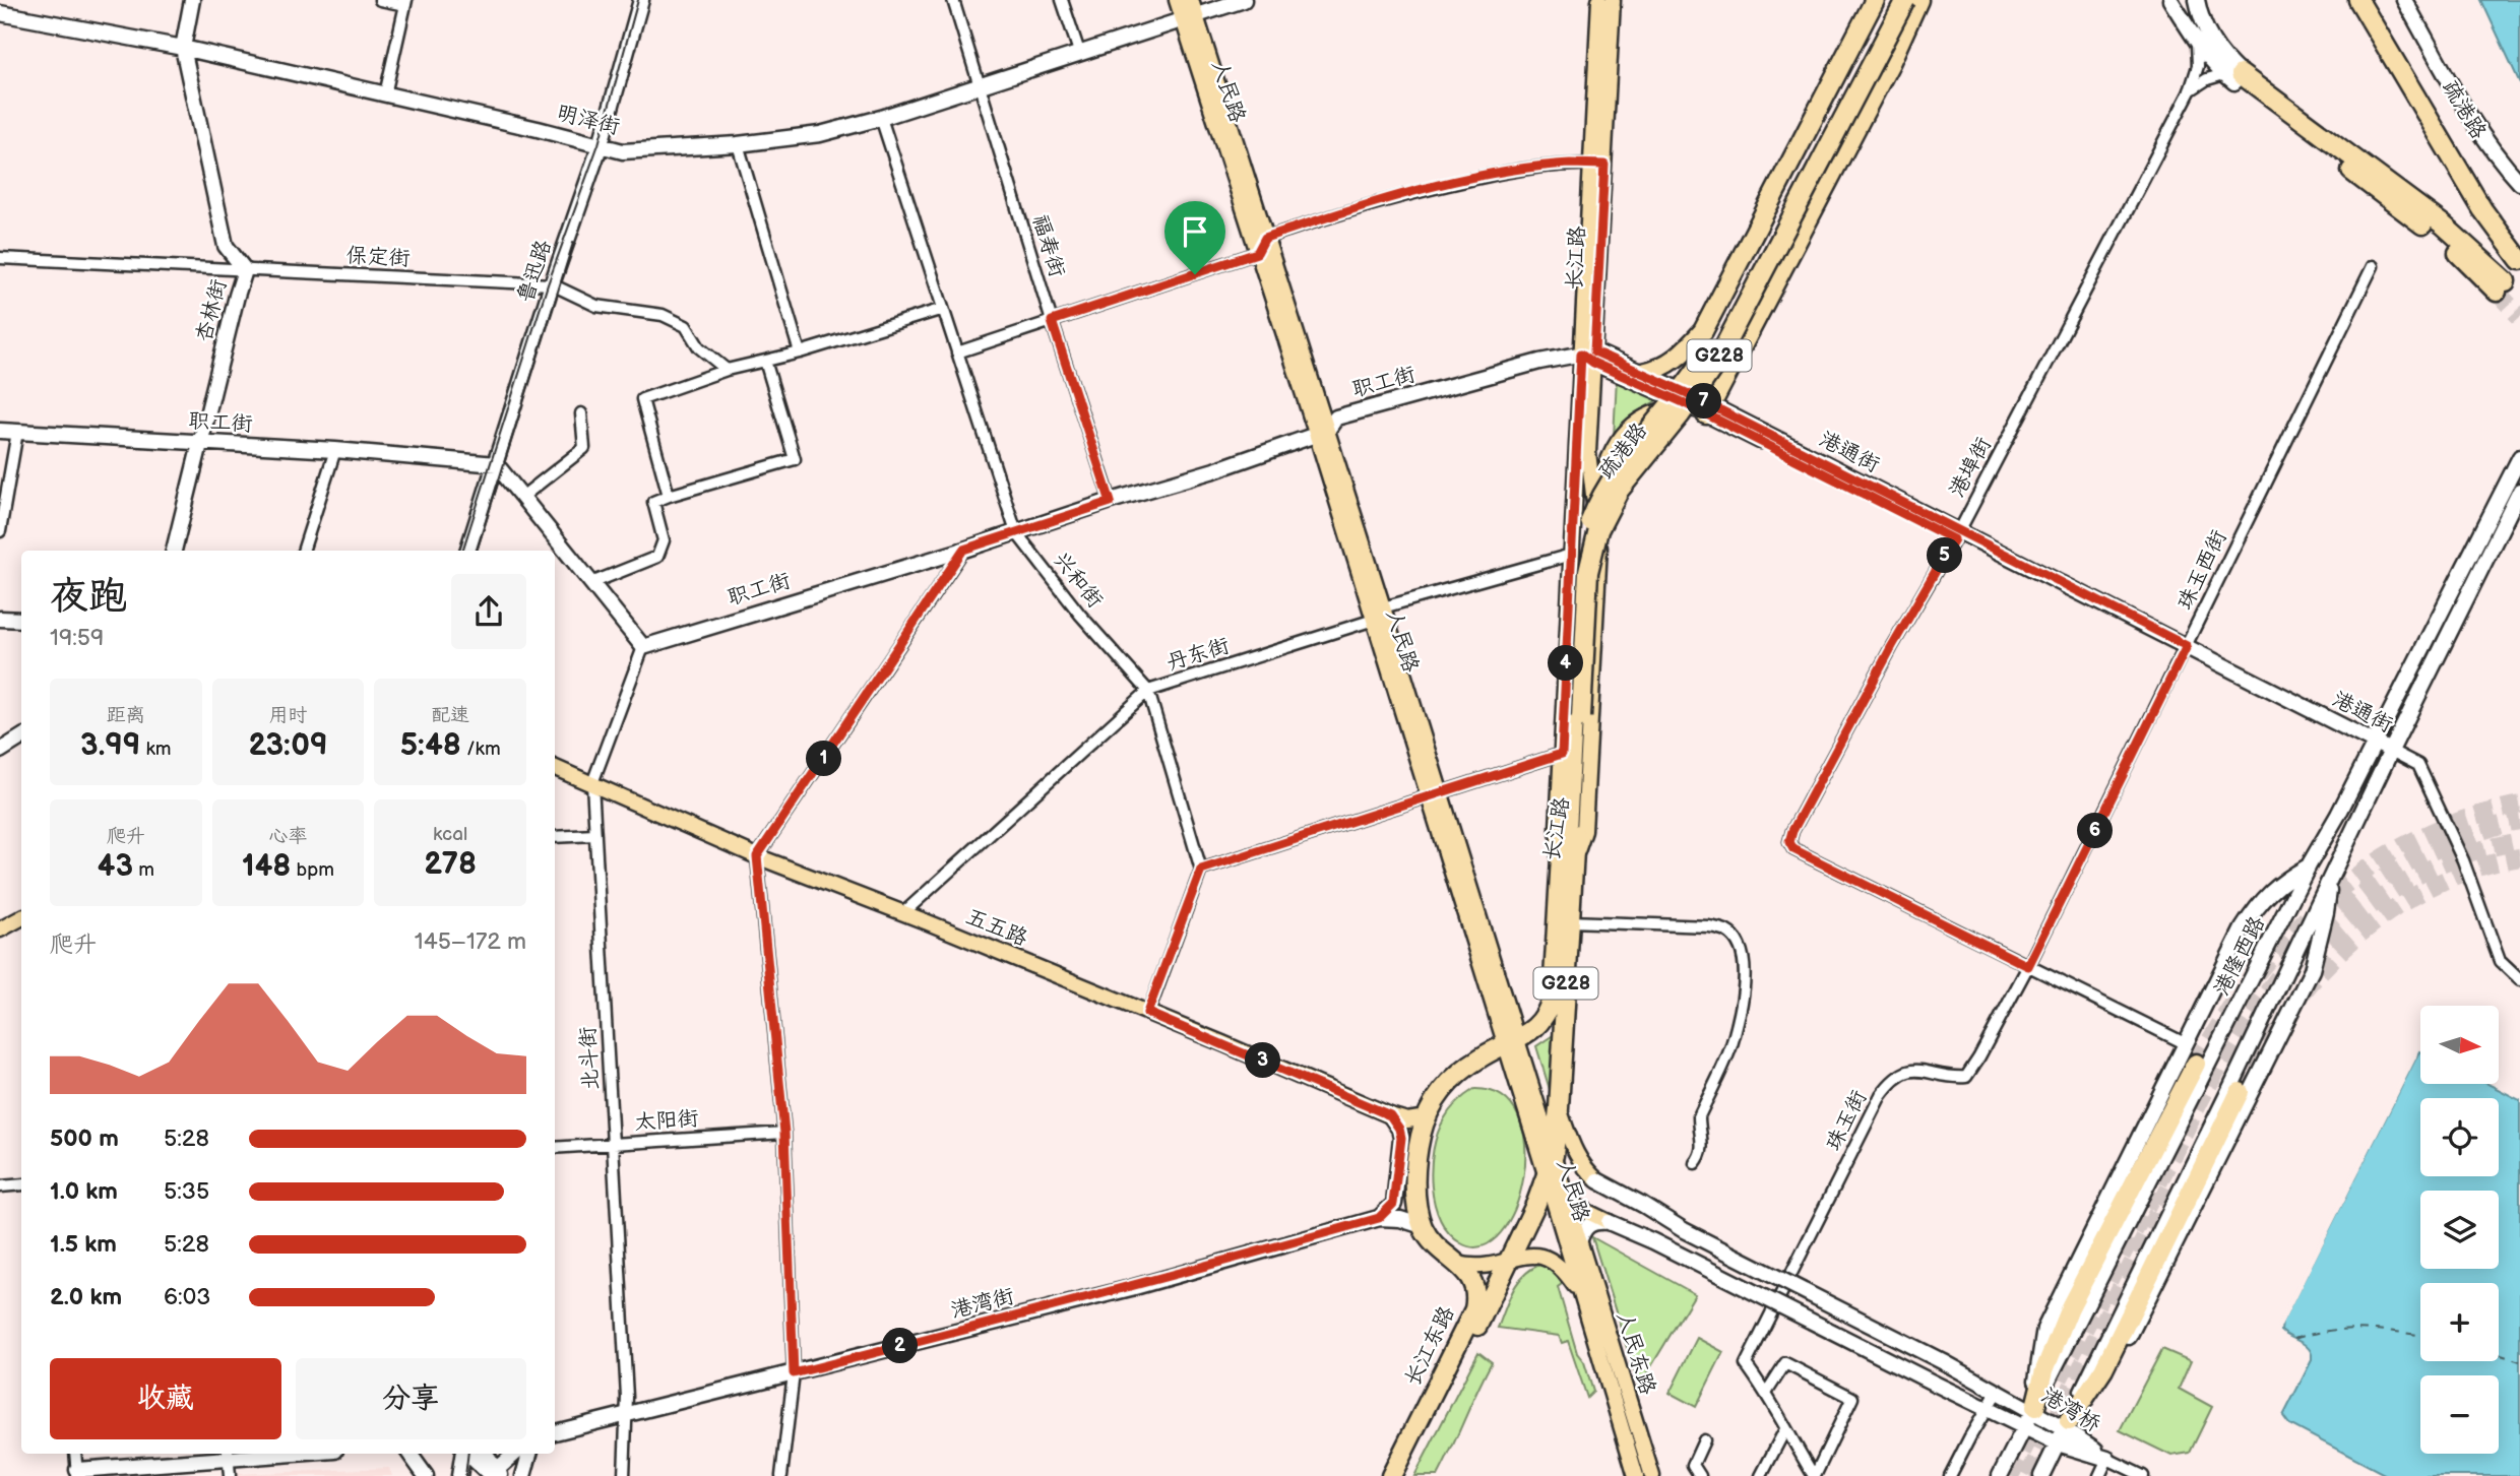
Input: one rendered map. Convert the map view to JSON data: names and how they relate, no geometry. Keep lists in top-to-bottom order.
{
  "streets": {
    "highway": [
      "疏港路",
      "长江路",
      "G228",
      "长江东路"
    ],
    "main road": [
      "人民路",
      "明泽街",
      "鲁迅路",
      "杏林街",
      "职工街",
      "港通街",
      "五五路",
      "港隆西路",
      "港湾街",
      "人民东路",
      "港湾桥"
    ],
    "street": [
      "福寿街",
      "保定街",
      "港埠街",
      "珠玉西街",
      "兴和街",
      "丹东街",
      "北斗街",
      "太阳街",
      "珠玉街"
    ]
  },
  "crossings": [
    ["人民路", "明泽街"],
    ["人民路", "长江路"],
    ["人民路", "G228"],
    ["人民路", "职工街"],
    ["人民路", "丹东街"],
    ["人民路", "长江东路"],
    ["人民路", "人民东路"],
    ["疏港路", "长江路"],
    ["明泽街", "福寿街"],
    ["明泽街", "鲁迅路"],
    ["明泽街", "杏林街"],
    ["明泽街", "兴和街"],
    ["福寿街", "职工街"],
    ["保定街", "鲁迅路"],
    ["保定街", "杏林街"],
    ["长江路", "G228"],
    ["长江路", "职工街"],
    ["长江路", "港通街"],
    ["长江路", "长江东路"],
    ["长江路", "港湾桥"],
    ["鲁迅路", "职工街"],
    ["杏林街", "职工街"],
    ["G228", "五五路"],
    ["G228", "港湾街"],
    ["G228", "长江东路"],
    ["职工街", "港通街"],
    ["职工街", "兴和街"],
    ["职工街", "北斗街"],
    ["港通街", "港埠街"],
    ["港通街", "珠玉西街"],
    ["港通街", "港隆西路"],
    ["港埠街", "珠玉西街"],
    ["港埠街", "珠玉街"],
    ["珠玉西街", "珠玉街"],
    ["兴和街", "丹东街"],
    ["丹东街", "五五路"],
    ["五五路", "北斗街"],
    ["港隆西路", "港湾桥"],
    ["北斗街", "太阳街"],
    ["北斗街", "港湾街"],
    ["港湾街", "长江东路"]
  ],
  "north": "right",
  "page": {
    "pins": [
      "7",
      "5",
      "4",
      "1",
      "6",
      "3",
      "2"
    ],
    "heading": ["夜跑", "19:59"],
    "stats": [
      ["距离", "3.99 km"],
      ["用时", "23:09"],
      ["配速", "5:48 /km"],
      ["爬升", "43 m"],
      ["心率", "148 bpm"],
      ["kcal", "278"]
    ],
    "chart": ["爬升", "145–172 m"],
    "map_buttons": ["+", "−"],
    "list": [
      {
        "name": "500 m",
        "note": "5:28"
      },
      {
        "name": "1.0 km",
        "note": "5:35"
      },
      {
        "name": "1.5 km",
        "note": "5:28"
      },
      {
        "name": "2.0 km",
        "note": "6:03"
      }
    ],
    "buttons": ["收藏", "分享"]
  }
}
